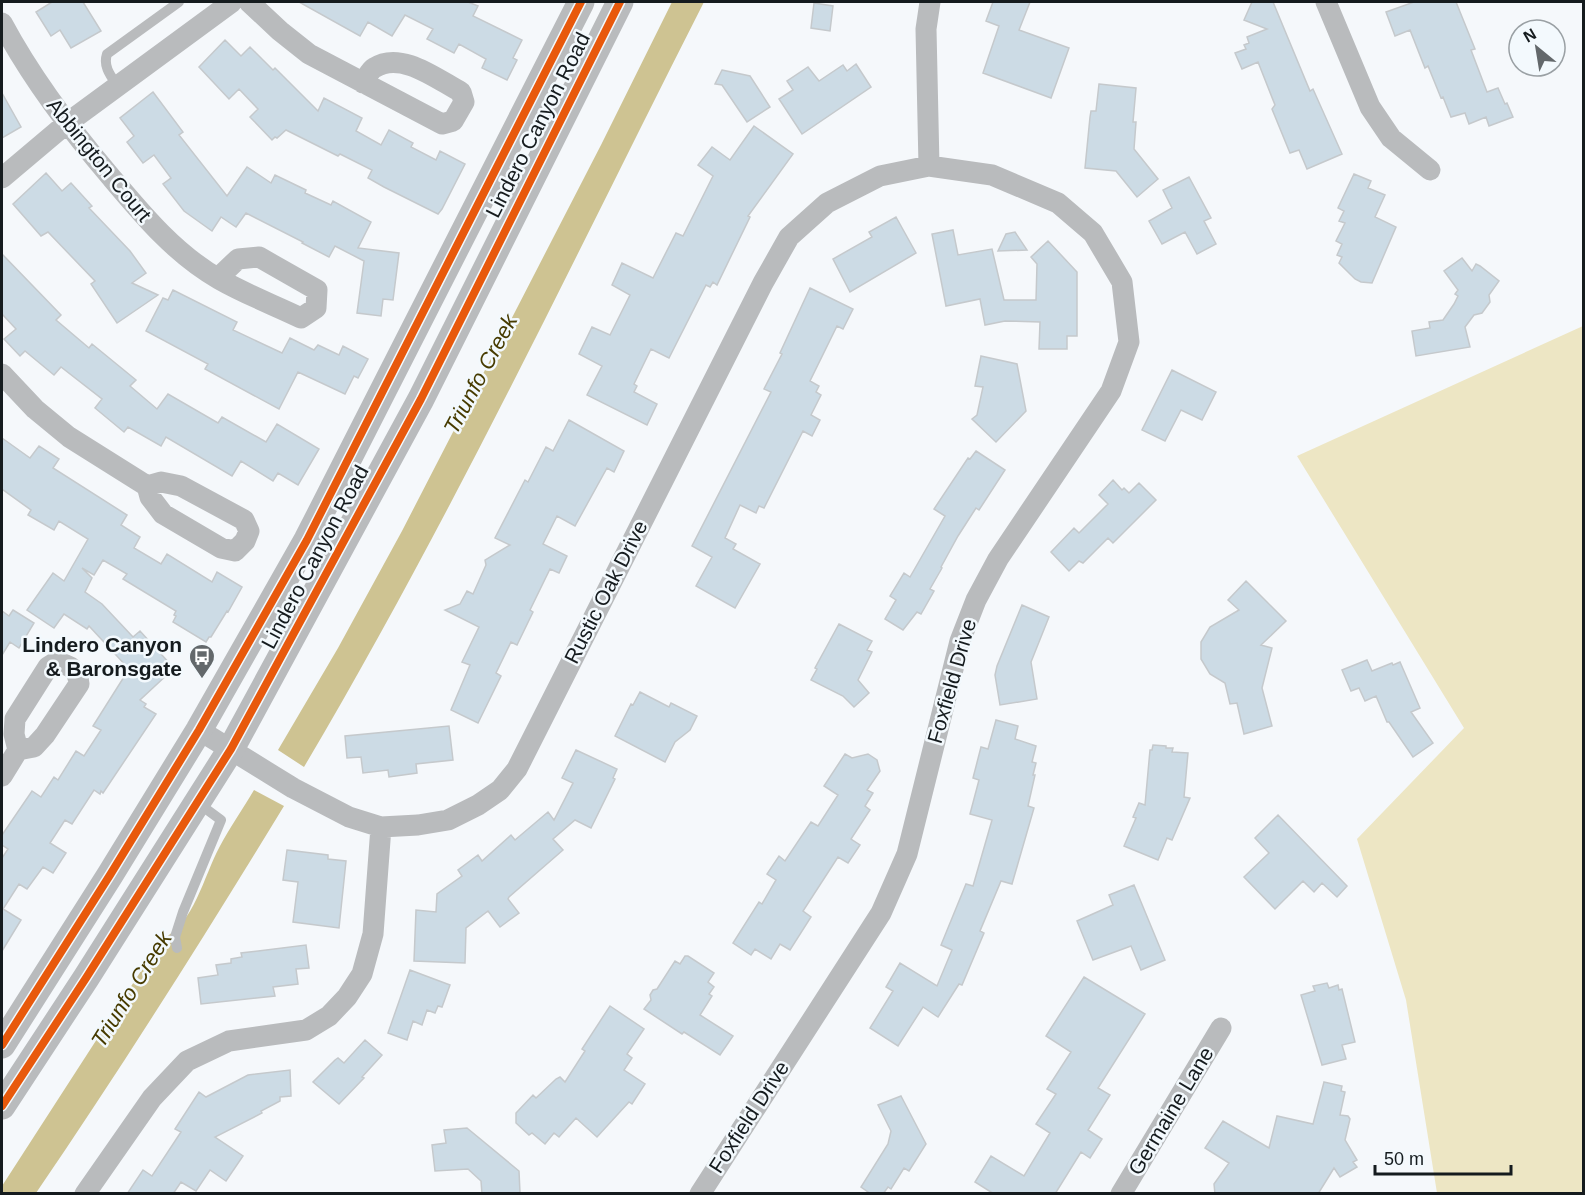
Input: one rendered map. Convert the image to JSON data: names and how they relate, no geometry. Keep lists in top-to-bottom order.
{
  "streets": {
    "street": [
      "Lindero Canyon Road",
      "Abbington Court",
      "Rustic Oak Drive",
      "Foxfield Drive",
      "Germaine Lane"
    ]
  },
  "crossings": [
    ["Lindero Canyon Road", "Rustic Oak Drive"],
    ["Rustic Oak Drive", "Foxfield Drive"]
  ],
  "water": ["Triunfo Creek"],
  "places": {
    "bus stop": ["Lindero Canyon & Baronsgate"]
  },
  "scale_bar": "50 m",
  "north": "top left"
}
